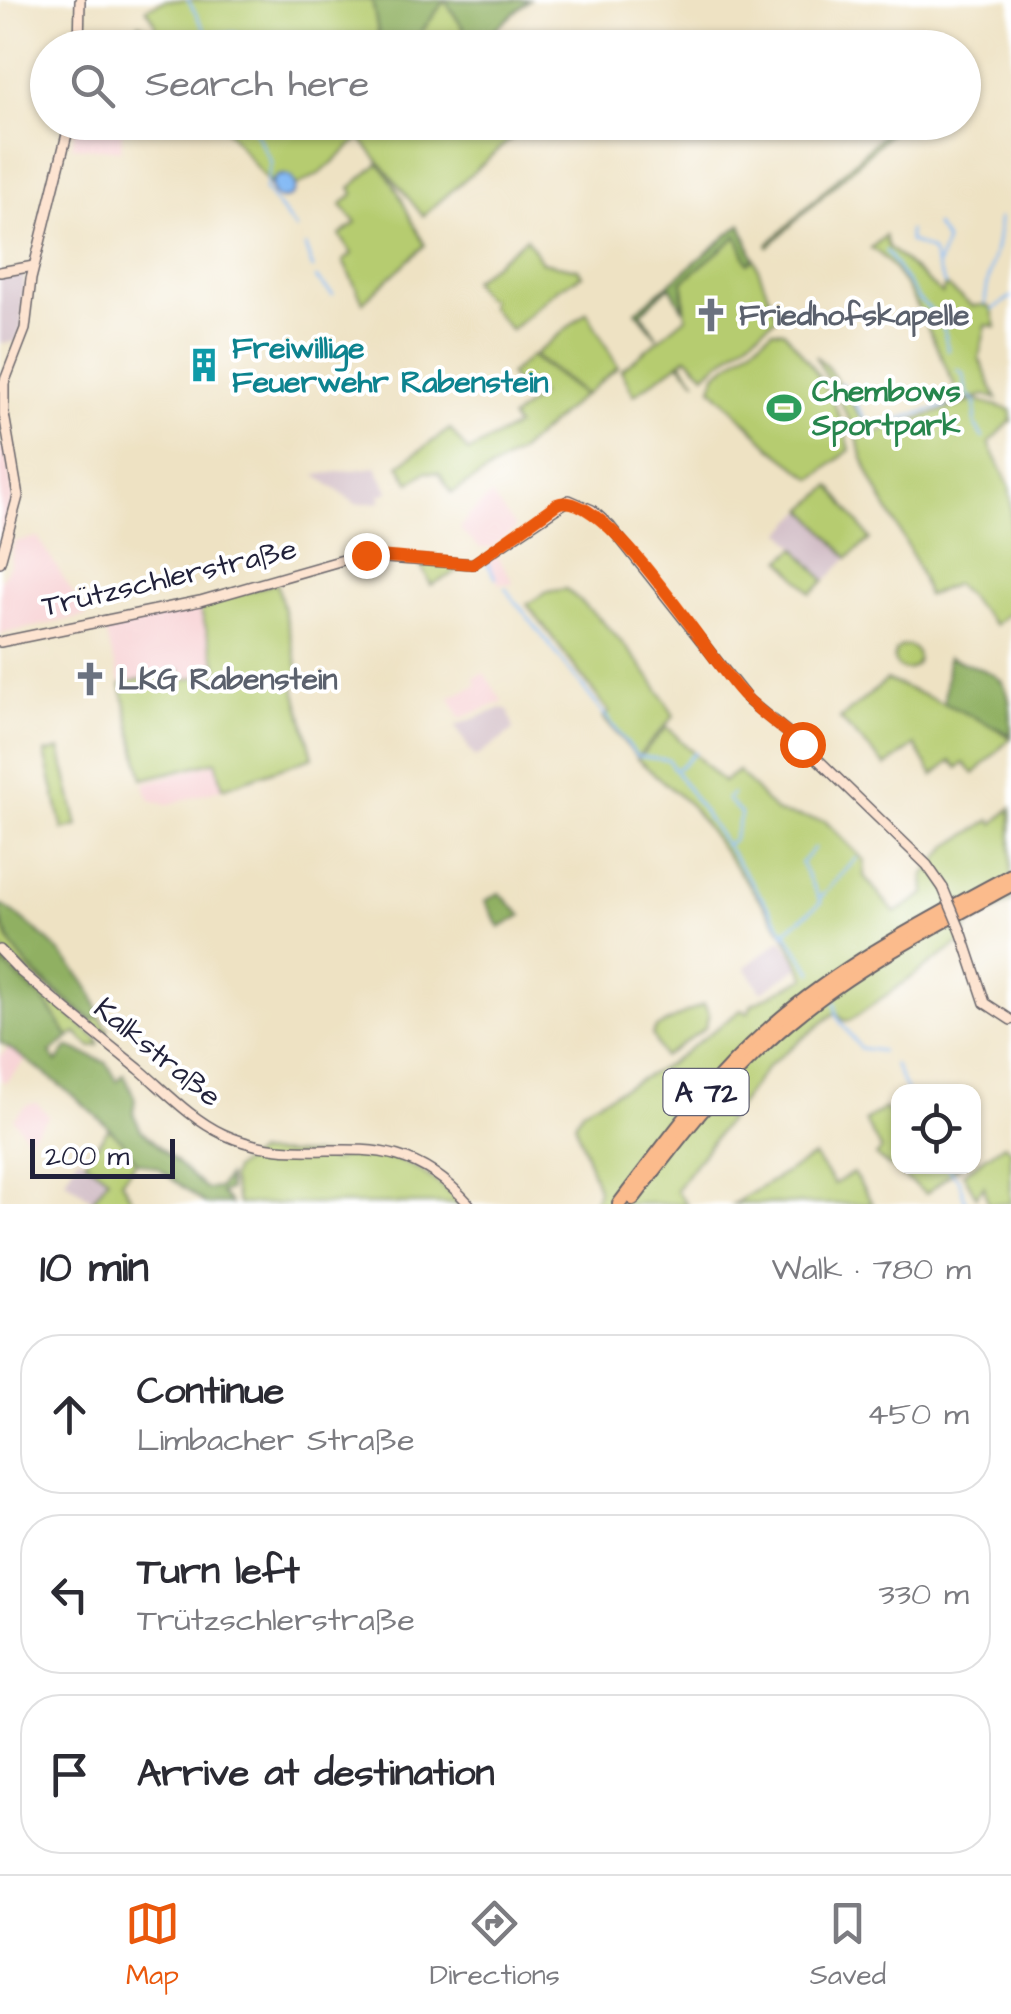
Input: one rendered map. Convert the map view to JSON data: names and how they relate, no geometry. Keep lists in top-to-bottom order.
{
  "streets": {
    "highway": ["A 72"],
    "street": ["Trützschlerstraße", "Kalkstraße"]
  },
  "places": {
    "church": ["Friedhofskapelle", "LKG Rabenstein"],
    "building": ["Freiwillige Feuerwehr Rabenstein"],
    "sports": ["Chembows Sportpark"]
  },
  "scale_bar": "200 m",
  "page": {
    "search": "Search here",
    "scale": "200 m",
    "heading": ["10 min", "Walk · 780 m"],
    "list": [
      ["Continue", "Limbacher Straße", "450 m"],
      ["Turn left", "Trützschlerstraße", "330 m"],
      "Arrive at destination"
    ],
    "nav": ["Map", "Directions", "Saved"]
  }
}
